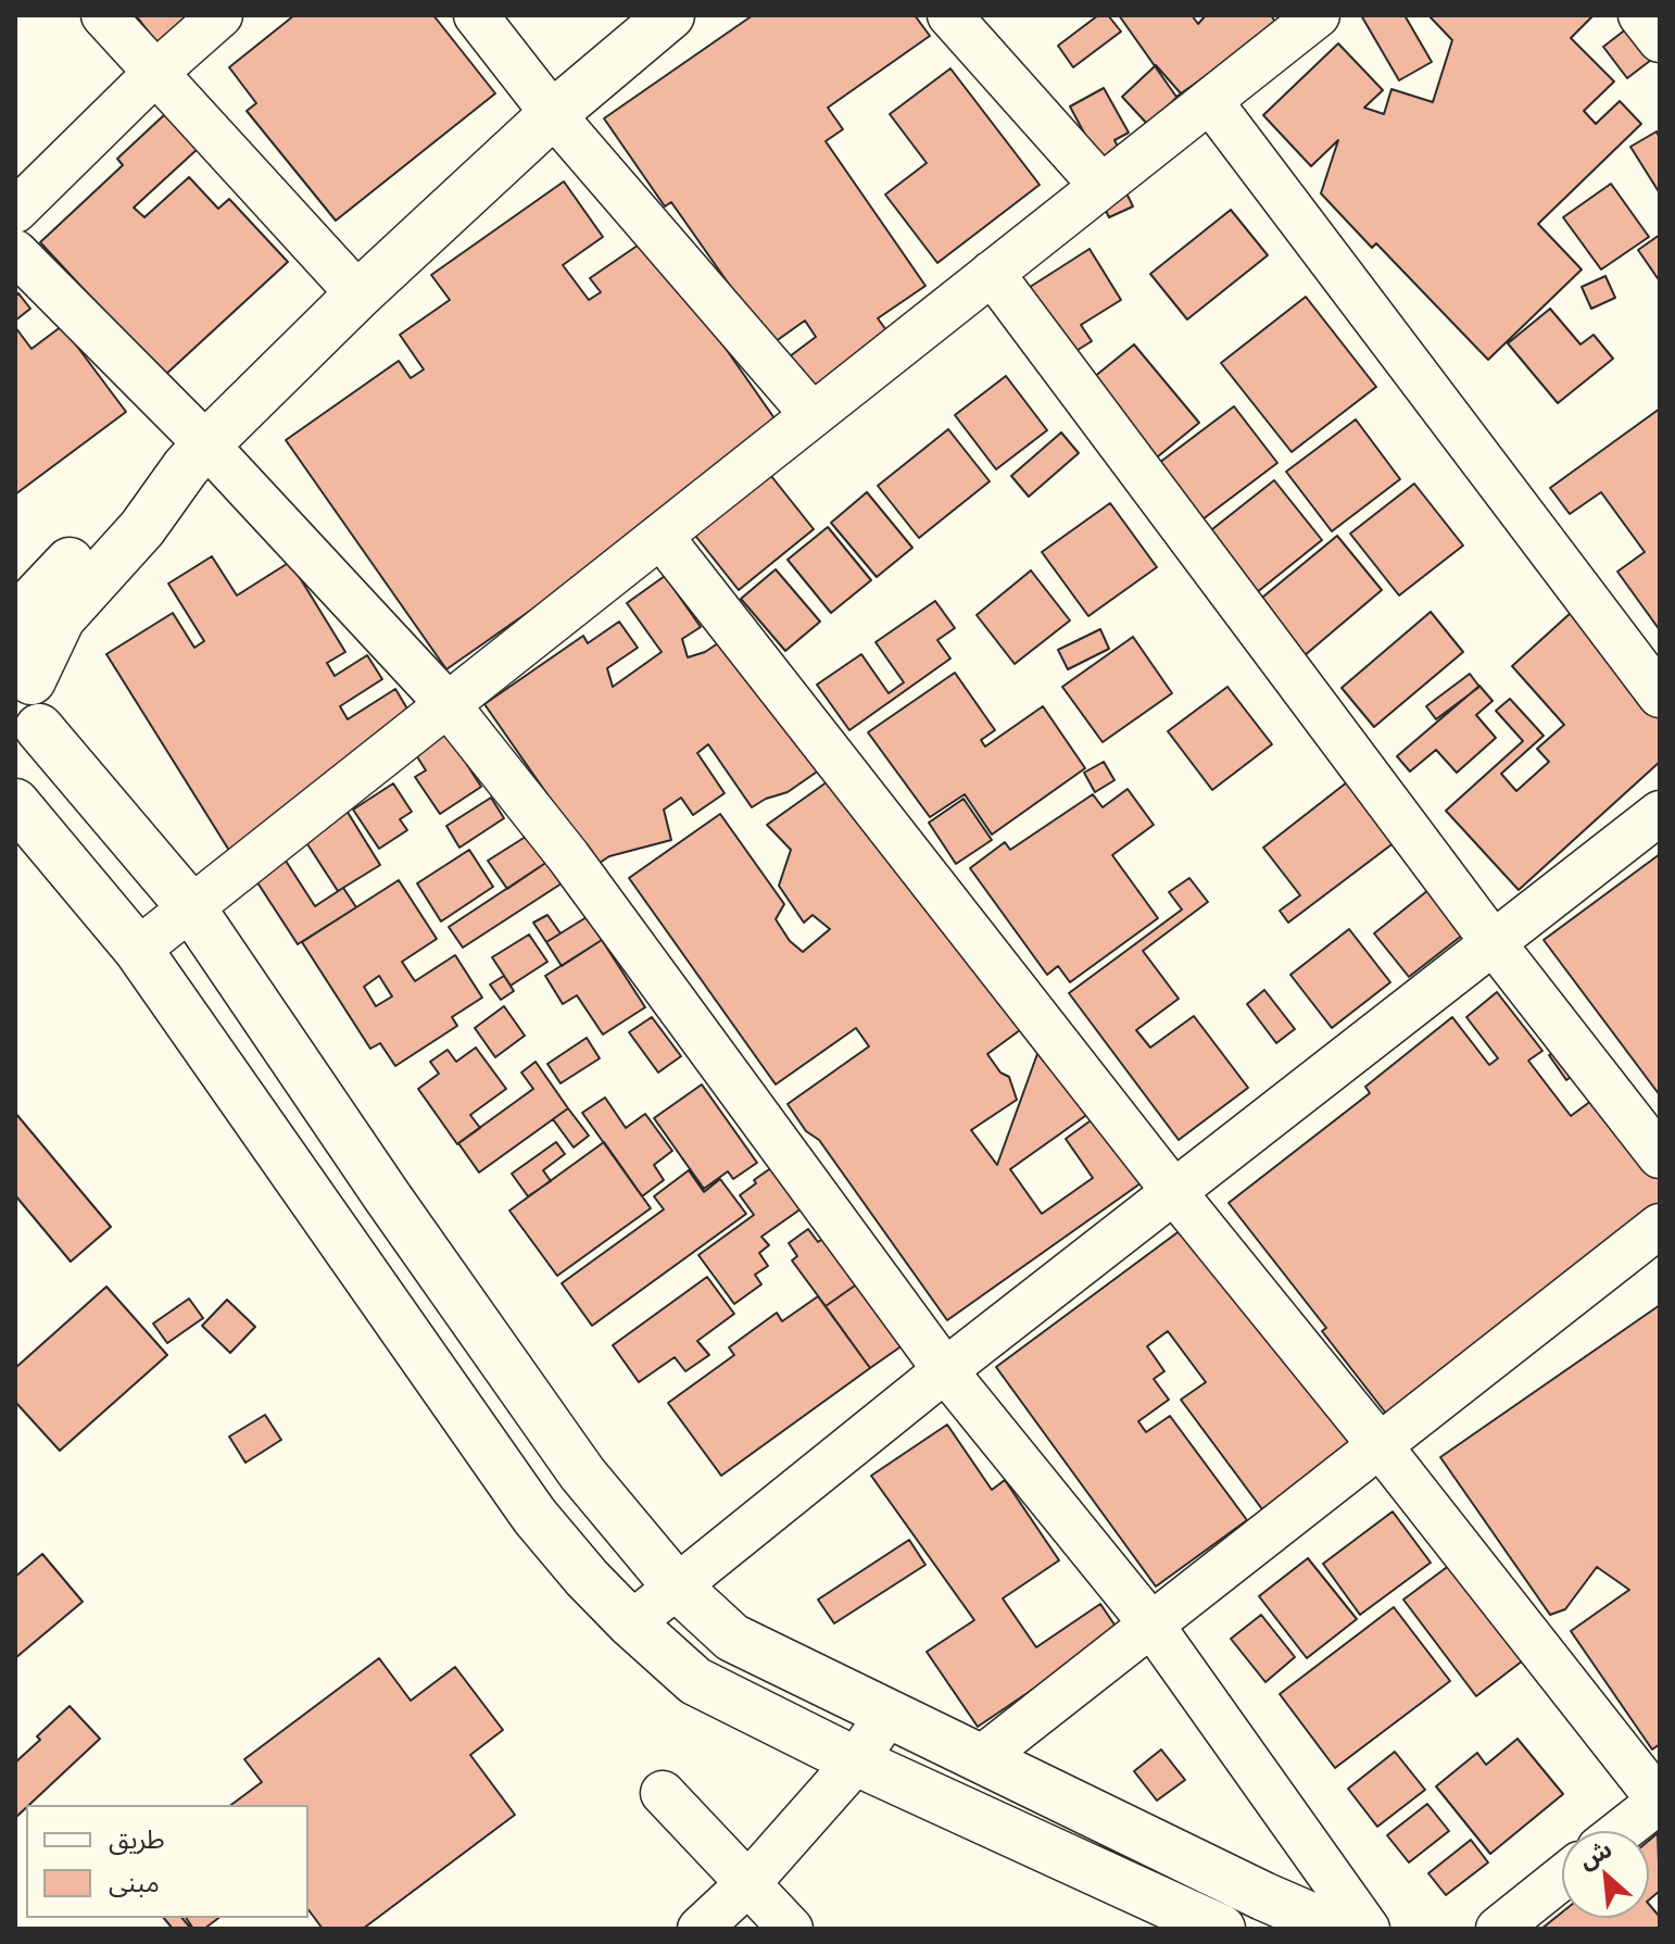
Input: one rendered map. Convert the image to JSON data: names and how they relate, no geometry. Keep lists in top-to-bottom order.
{
  "legend": ["طريق", "مبنى"],
  "north": "top left"
}
